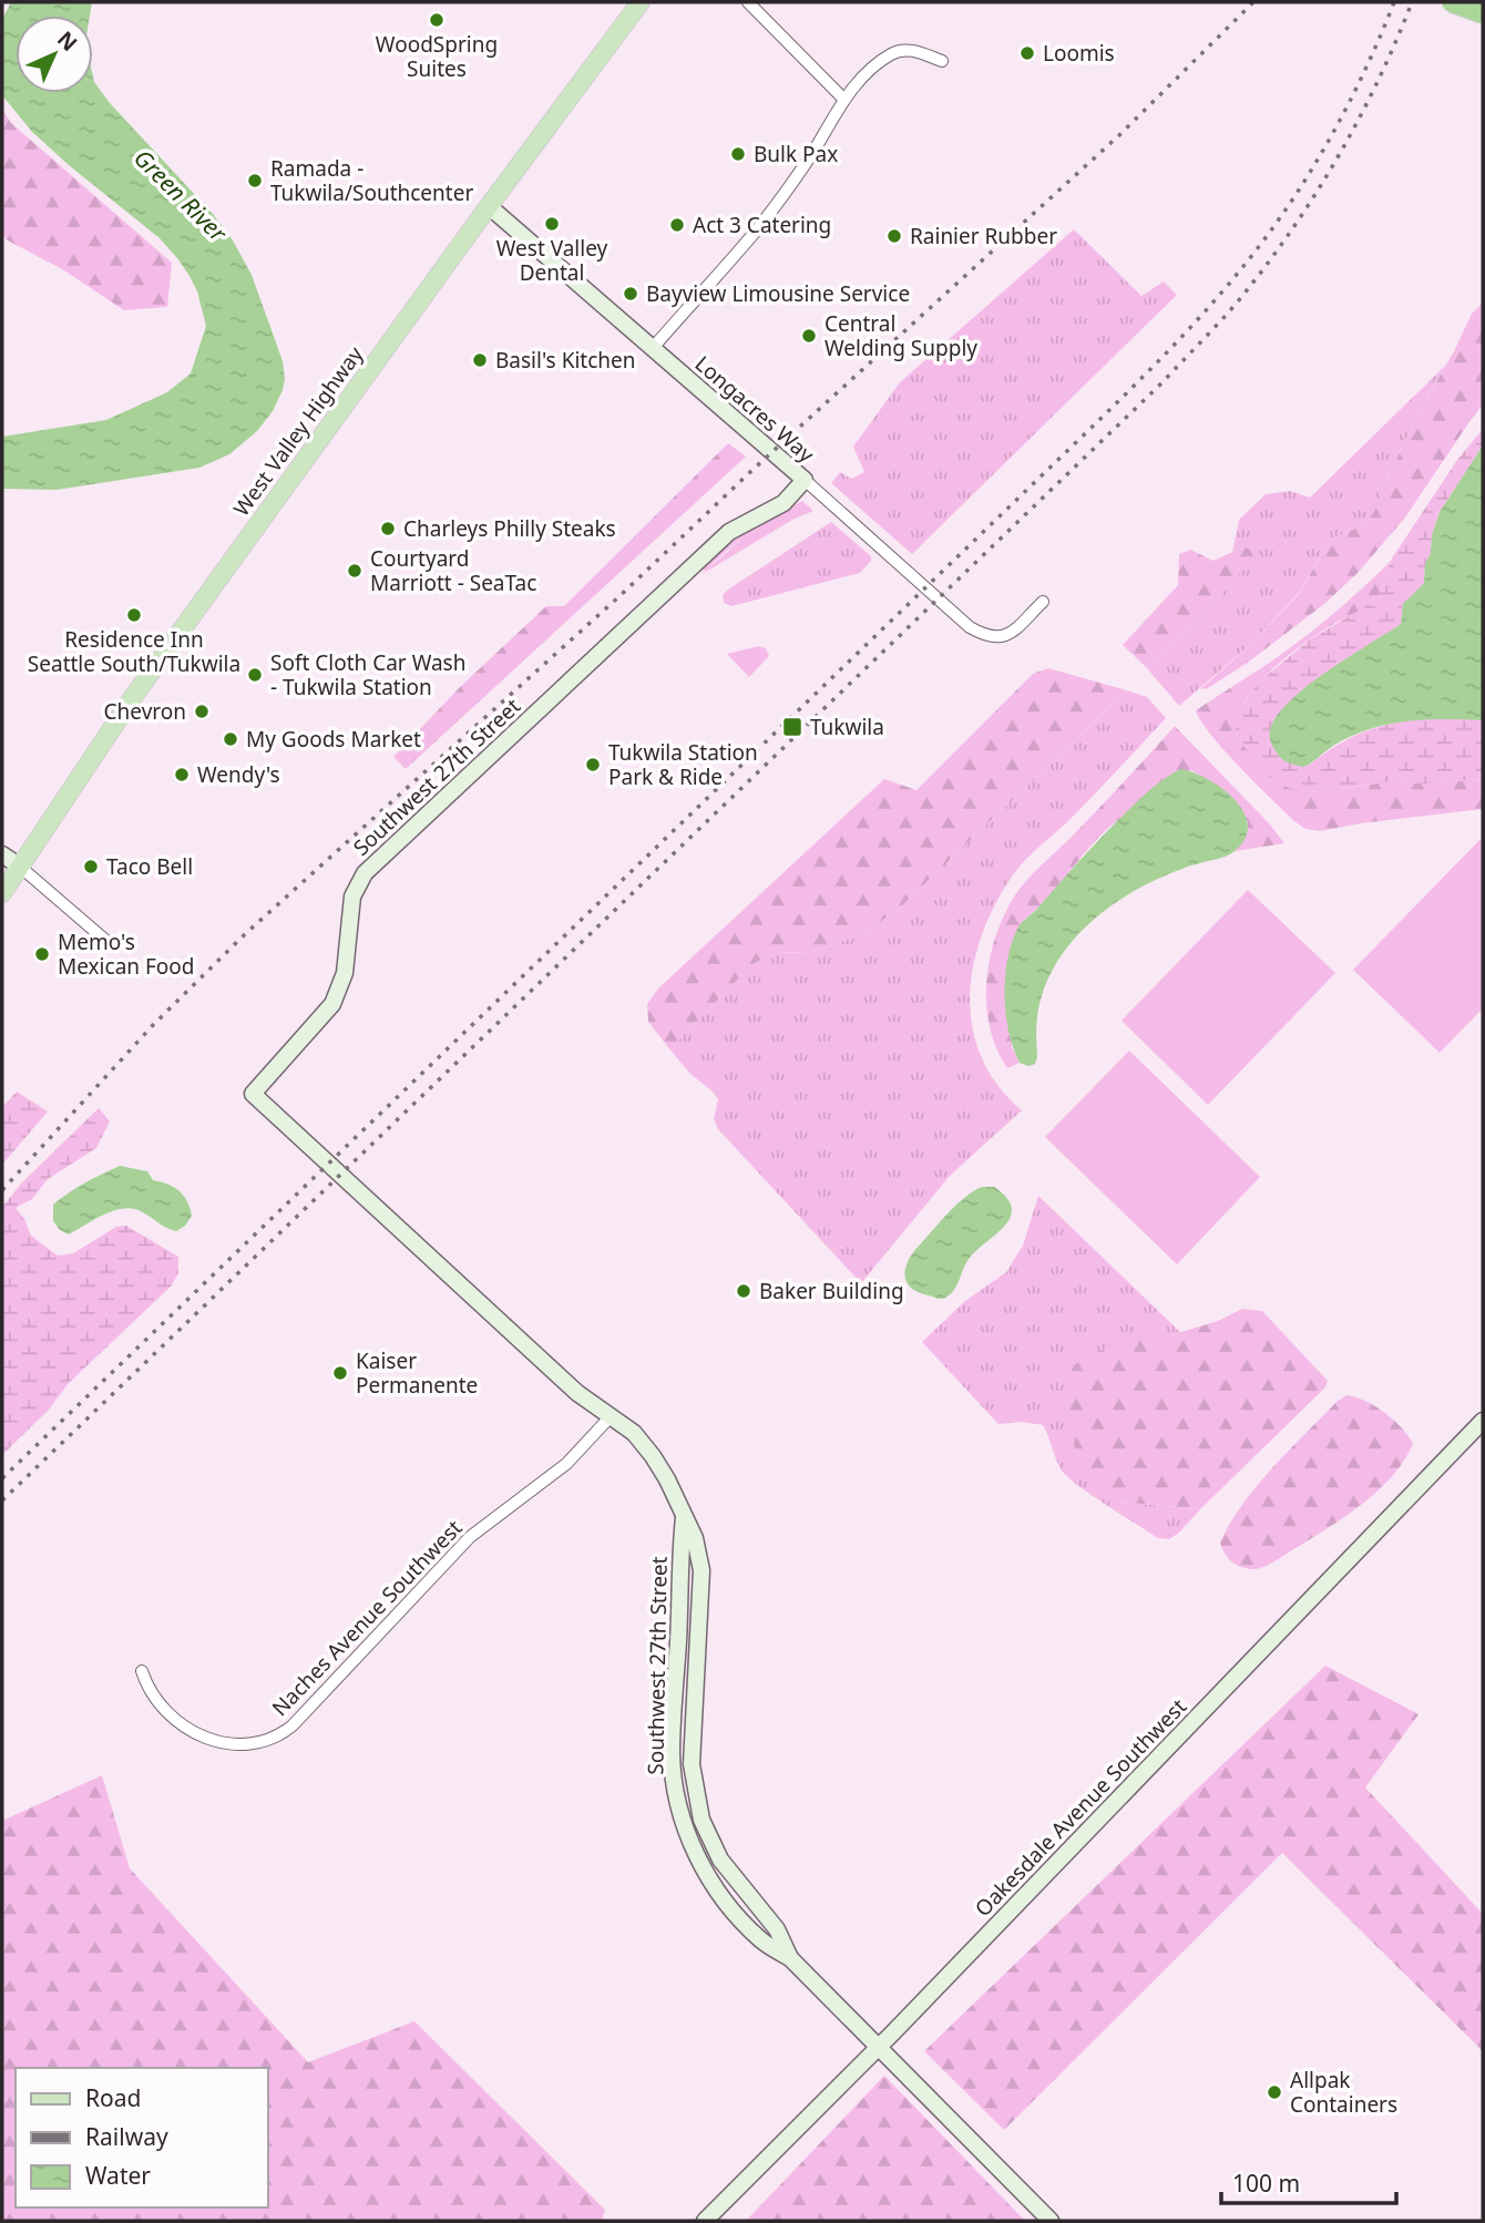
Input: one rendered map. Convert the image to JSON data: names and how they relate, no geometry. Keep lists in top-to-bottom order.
{
  "streets": {
    "main road": ["West Valley Highway"],
    "street": [
      "Longacres Way",
      "Southwest 27th Street",
      "Naches Avenue Southwest",
      "Oakesdale Avenue Southwest"
    ]
  },
  "crossings": [
    ["Longacres Way", "West Valley Highway"],
    ["Longacres Way", "Southwest 27th Street"],
    ["Southwest 27th Street", "Naches Avenue Southwest"],
    ["Southwest 27th Street", "Oakesdale Avenue Southwest"]
  ],
  "water": ["Green River"],
  "places": {
    "other": [
      "WoodSpring Suites",
      "Loomis",
      "Bulk Pax",
      "Ramada - Tukwila/Southcenter",
      "West Valley Dental",
      "Act 3 Catering",
      "Rainier Rubber",
      "Bayview Limousine Service",
      "Central Welding Supply",
      "Basil's Kitchen",
      "Charleys Philly Steaks",
      "Courtyard Marriott - SeaTac",
      "Residence Inn Seattle South/Tukwila",
      "Soft Cloth Car Wash - Tukwila Station",
      "Chevron",
      "My Goods Market",
      "Tukwila Station Park & Ride",
      "Wendy's",
      "Taco Bell",
      "Memo's Mexican Food",
      "Baker Building",
      "Kaiser Permanente",
      "Allpak Containers"
    ],
    "transit": ["Tukwila"]
  },
  "legend": ["Road", "Railway", "Water"],
  "scale_bar": "100 m",
  "north": "top right"
}
